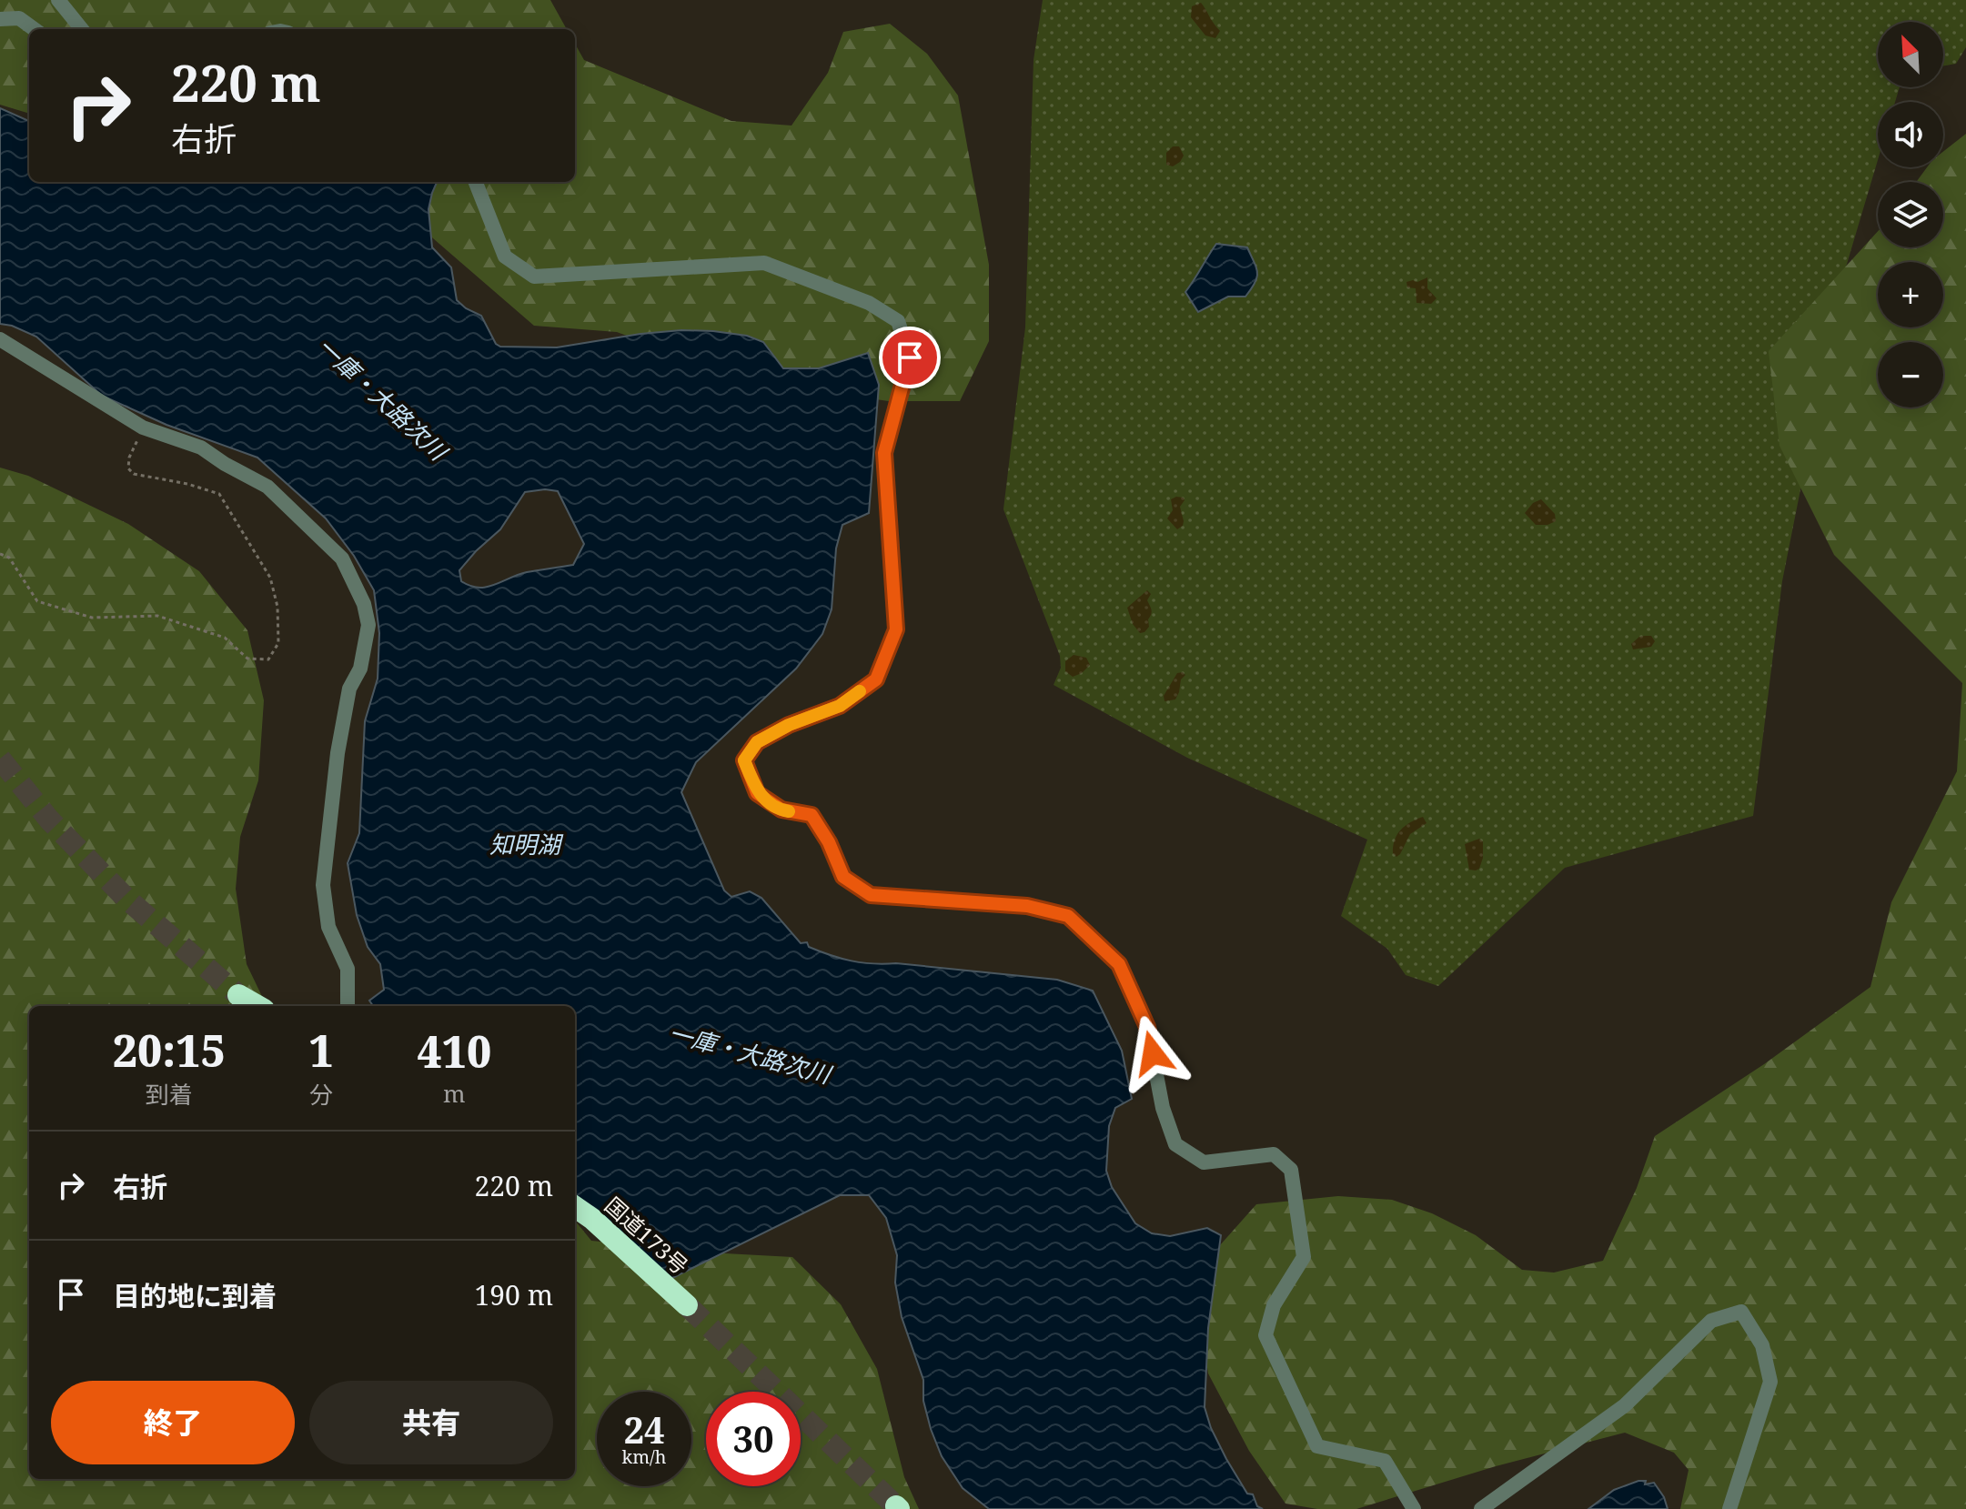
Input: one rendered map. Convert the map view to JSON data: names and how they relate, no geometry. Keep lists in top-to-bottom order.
{
  "streets": {
    "highway": ["国道173号"]
  },
  "water": ["一庫・大路次川", "知明湖"],
  "north": "top left",
  "page": {
    "map_buttons": ["+", "−"],
    "turn": ["220 m", "右折"],
    "eta": [
      "20:15",
      "到着",
      "1",
      "分",
      "410",
      "m"
    ],
    "list": [
      {
        "name": "右折",
        "value": "220 m"
      },
      {
        "name": "目的地に到着",
        "value": "190 m"
      }
    ],
    "buttons": ["終了", "共有"],
    "speed": "24 km/h",
    "limit": "30"
  }
}
